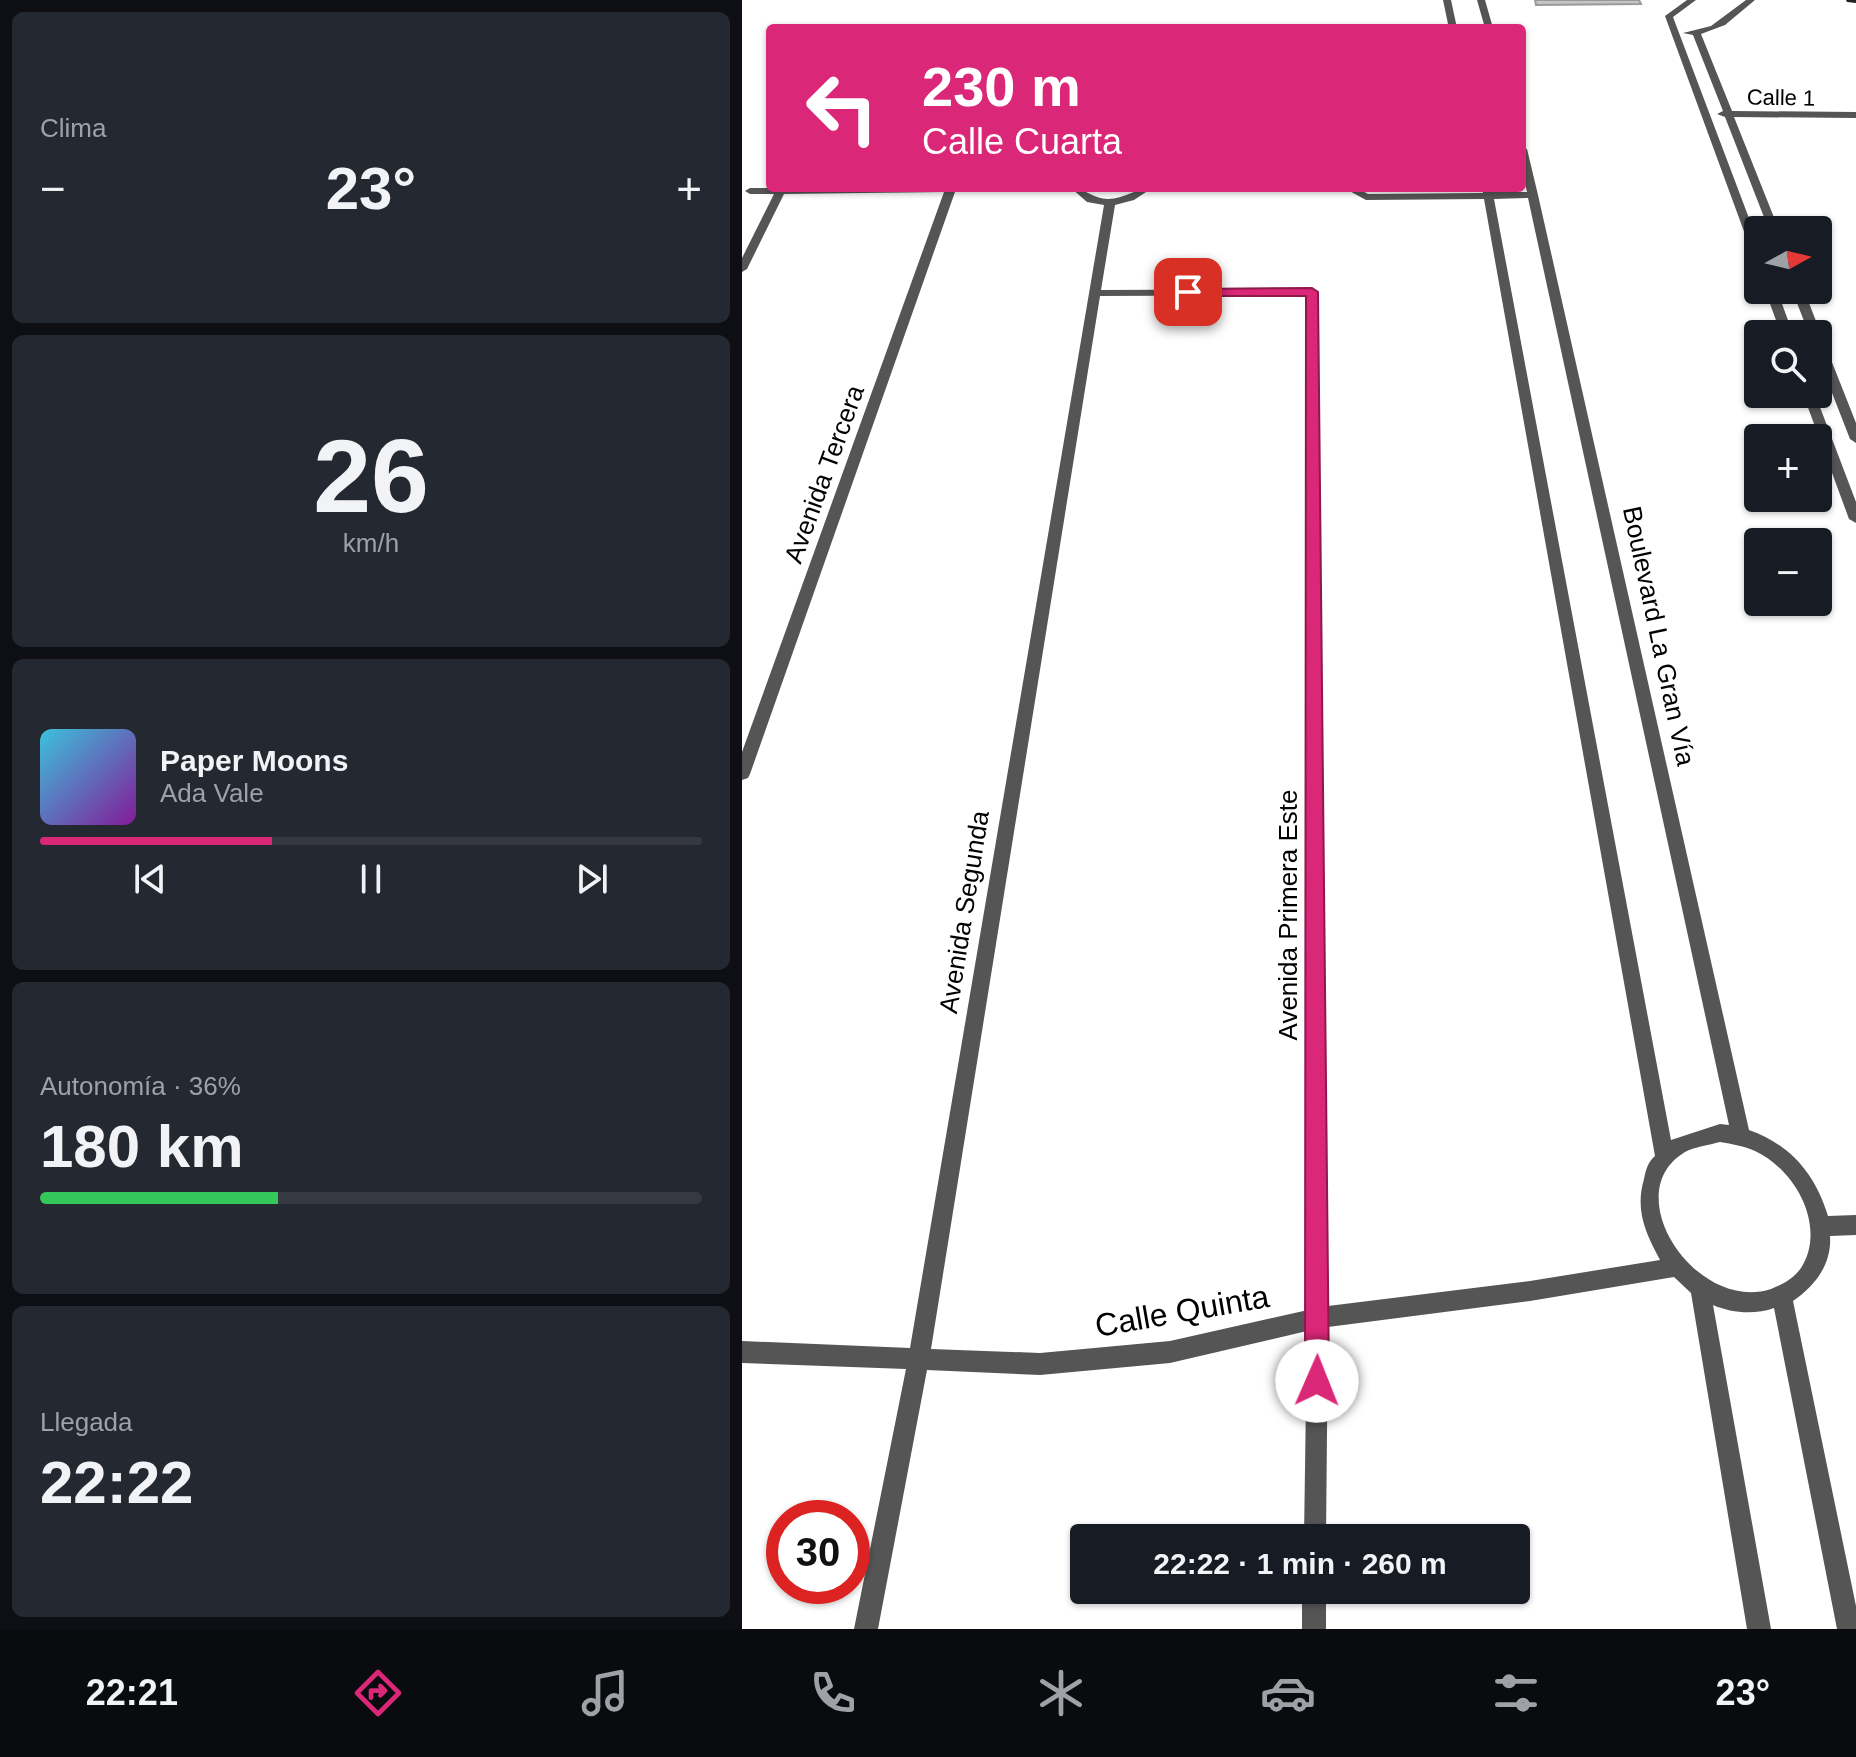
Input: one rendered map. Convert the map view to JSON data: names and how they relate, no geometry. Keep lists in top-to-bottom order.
{
  "streets": {
    "street": [
      "Calle 1",
      "Avenida Tercera",
      "Boulevard La Gran Vía",
      "Avenida Segunda",
      "Avenida Primera Este",
      "Calle Quinta"
    ]
  },
  "crossings": [
    ["Boulevard La Gran Vía", "Calle Quinta"],
    ["Avenida Segunda", "Avenida Primera Este"],
    ["Avenida Segunda", "Calle Quinta"],
    ["Avenida Primera Este", "Calle Quinta"]
  ],
  "north": "right",
  "page": {
    "tile": [
      "Clima",
      ["26", "km/h"],
      ["Autonomía · 36%", "180 km"],
      ["Llegada", "22:22"]
    ],
    "turn": ["230 m", "Calle Cuarta"],
    "heat": ["−", "23°", "+"],
    "map_buttons": ["+", "−"],
    "song": ["Paper Moons", "Ada Vale"],
    "limit": "30",
    "trip": "22:22 · 1 min · 260 m",
    "tabs": ["22:21", "23°"]
  }
}
